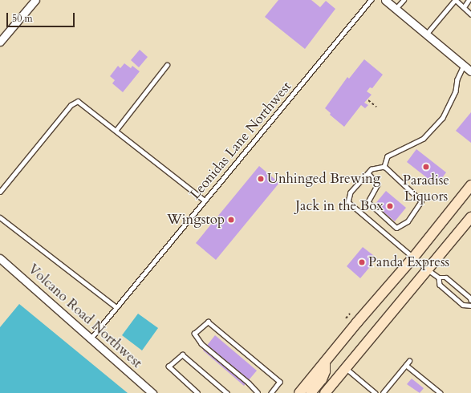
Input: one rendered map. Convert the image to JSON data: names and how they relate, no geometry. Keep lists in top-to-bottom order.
{
  "streets": {
    "street": ["Volcano Road Northwest"],
    "lane": ["Leonidas Lane Northwest"]
  },
  "crossings": [
    ["Leonidas Lane Northwest", "Volcano Road Northwest"]
  ],
  "places": [
    "Paradise Liquors",
    "Unhinged Brewing",
    "Jack in the Box",
    "Wingstop",
    "Panda Express"
  ],
  "scale_bar": "50 m"
}
